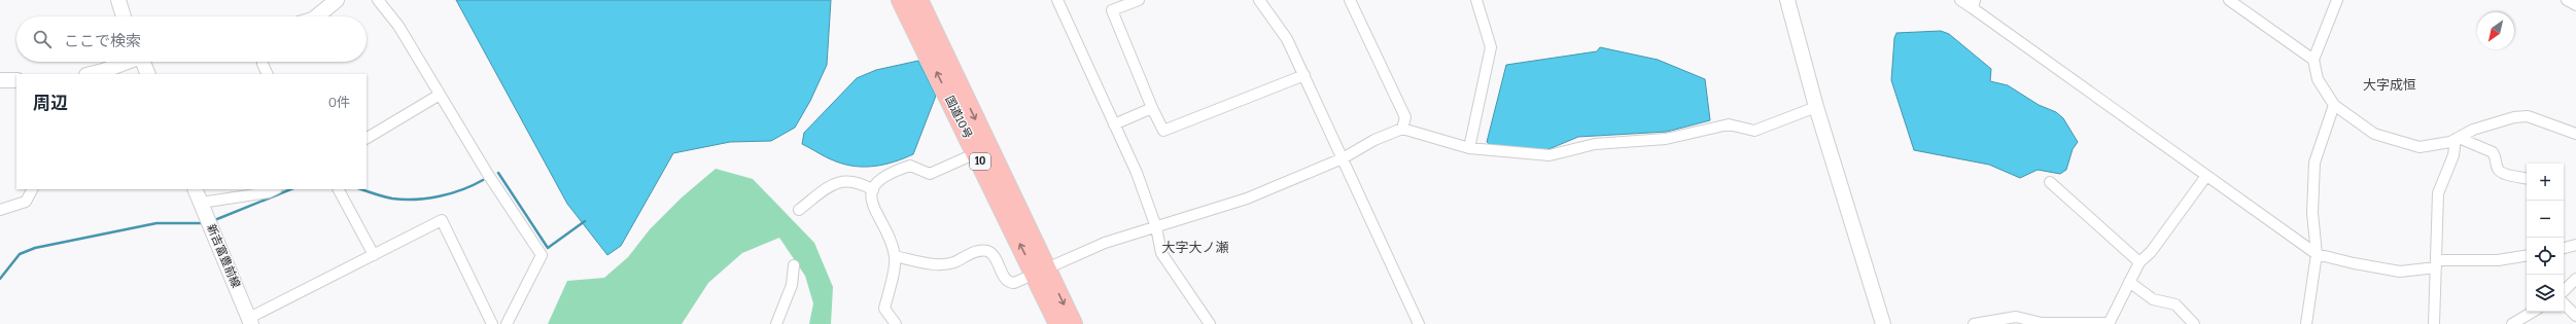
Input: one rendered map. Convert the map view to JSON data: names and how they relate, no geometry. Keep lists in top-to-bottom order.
{
  "streets": {
    "highway": ["国道10号", "10"],
    "street": ["新吉富豊前線"]
  },
  "districts": ["大字成恒", "大字大ノ瀬"],
  "north": "bottom left",
  "page": {
    "search": "ここで検索",
    "heading": ["周辺", "0件"],
    "map_buttons": ["+", "−"]
  }
}
